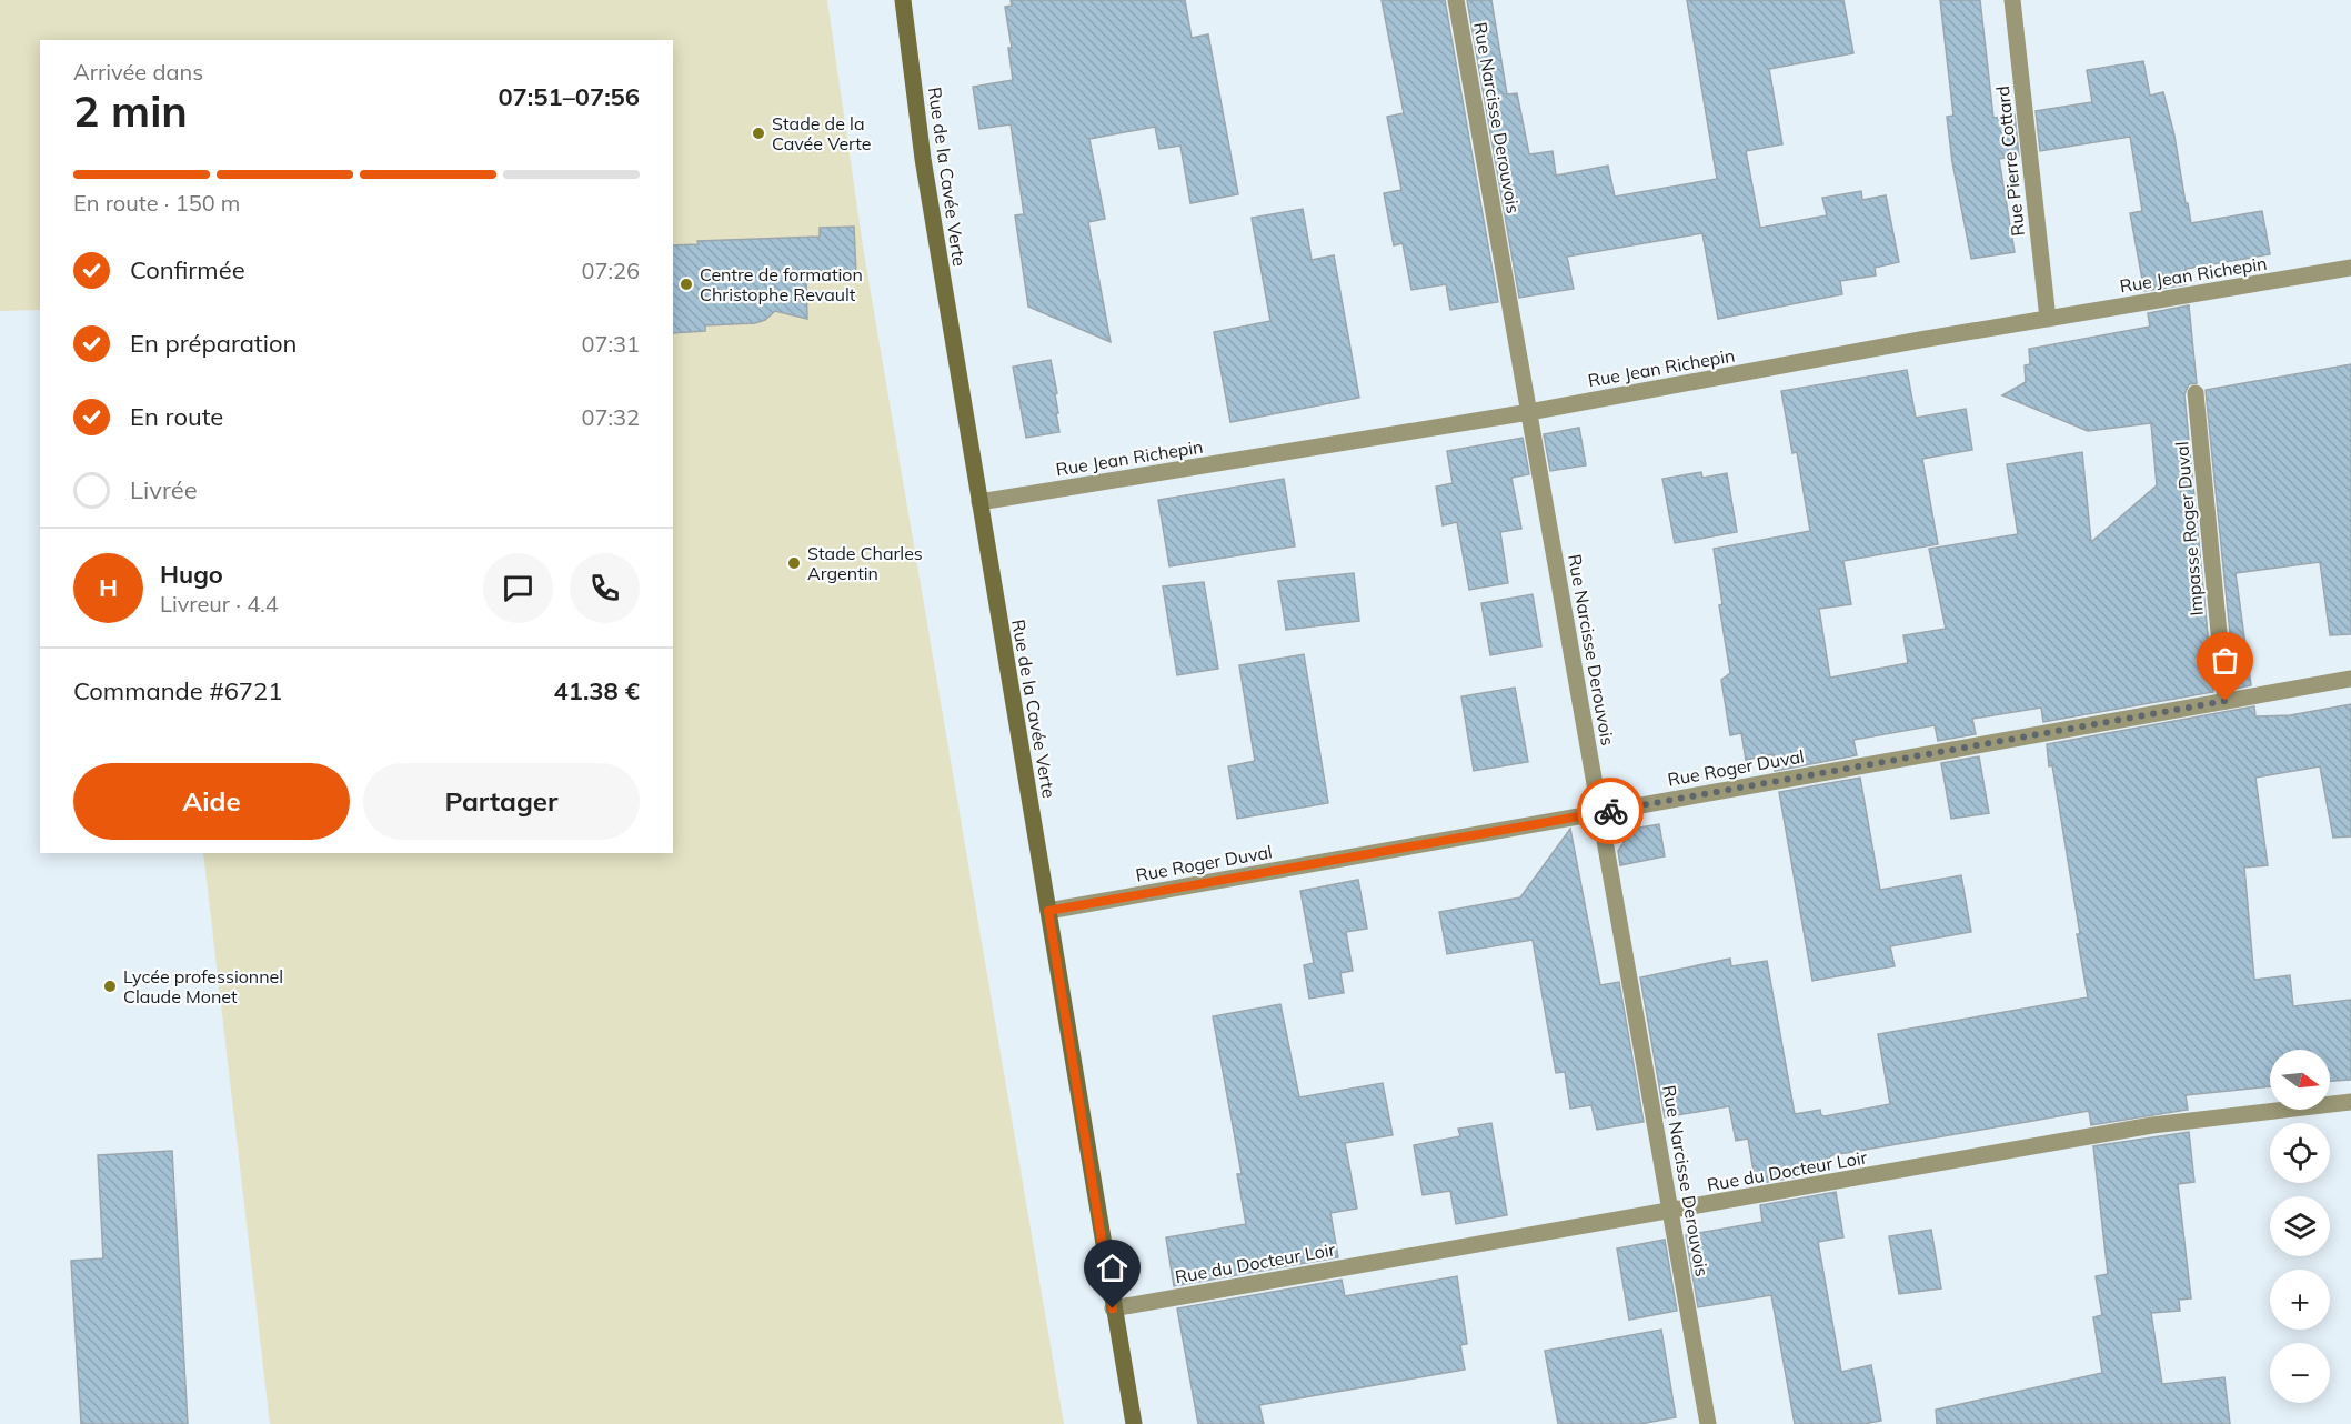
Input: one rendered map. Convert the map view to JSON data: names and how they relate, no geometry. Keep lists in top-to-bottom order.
{
  "streets": {
    "street": [
      "Rue Narcisse Derouvois",
      "Rue Pierre Cottard",
      "Rue de la Cavée Verte",
      "Rue Jean Richepin",
      "Impasse Roger Duval",
      "Rue Roger Duval",
      "Rue du Docteur Loir"
    ]
  },
  "crossings": [
    ["Rue Narcisse Derouvois", "Rue Jean Richepin"],
    ["Rue Narcisse Derouvois", "Rue Roger Duval"],
    ["Rue Narcisse Derouvois", "Rue du Docteur Loir"],
    ["Rue Pierre Cottard", "Rue Jean Richepin"],
    ["Rue de la Cavée Verte", "Rue Jean Richepin"],
    ["Rue de la Cavée Verte", "Rue Roger Duval"],
    ["Rue de la Cavée Verte", "Rue du Docteur Loir"],
    ["Impasse Roger Duval", "Rue Roger Duval"]
  ],
  "places": [
    "Stade de la Cavée Verte",
    "Centre de formation Christophe Revault",
    "Stade Charles Argentin",
    "Lycée professionnel Claude Monet"
  ],
  "north": "right",
  "page": {
    "heading": ["2 min", "Arrivée dans", "07:51–07:56"],
    "panel": [
      "Hugo",
      "Livreur · 4.4",
      "Commande #6721",
      "41.38 €"
    ],
    "bar": "En route · 150 m",
    "list": [
      ["Confirmée", "07:26"],
      ["En préparation", "07:31"],
      ["En route", "07:32"],
      "Livrée"
    ],
    "round": "H",
    "buttons": ["Aide", "Partager"],
    "map_buttons": ["+", "−"]
  }
}
